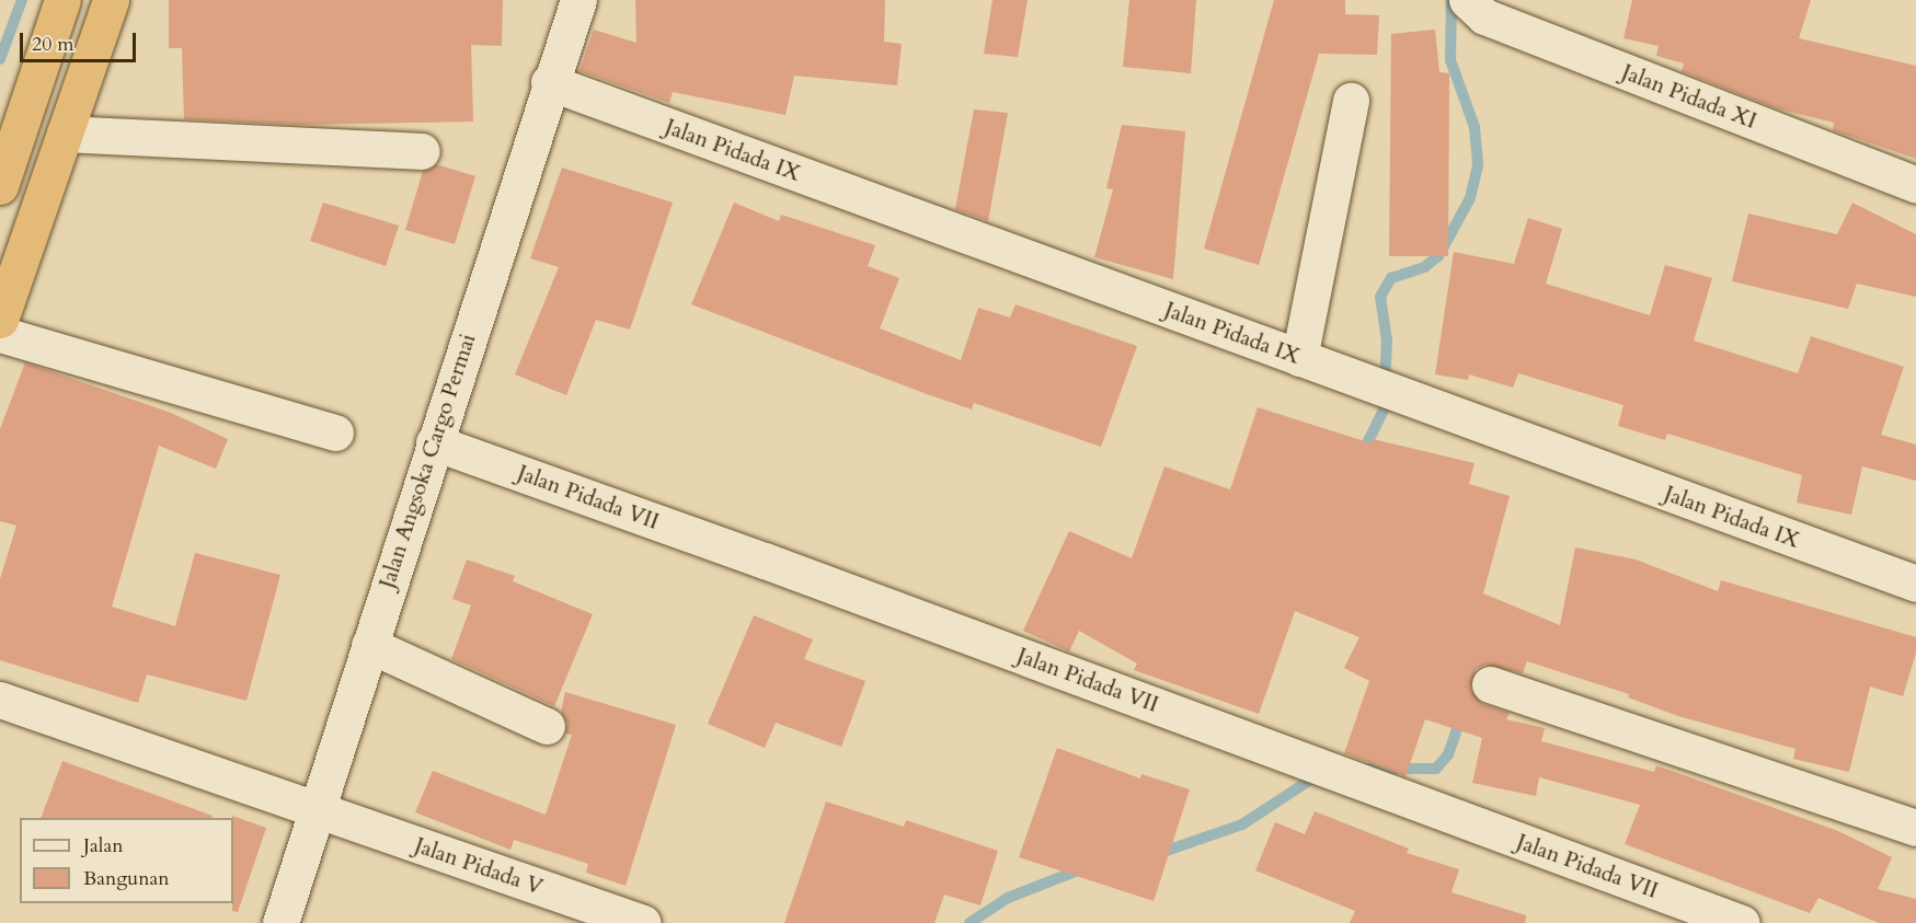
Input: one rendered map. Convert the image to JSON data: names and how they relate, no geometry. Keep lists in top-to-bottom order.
{
  "streets": {
    "street": [
      "Jalan Pidada XI",
      "Jalan Pidada IX",
      "Jalan Angsoka Cargo Permai",
      "Jalan Pidada VII",
      "Jalan Pidada V"
    ]
  },
  "crossings": [
    ["Jalan Pidada IX", "Jalan Angsoka Cargo Permai"],
    ["Jalan Angsoka Cargo Permai", "Jalan Pidada VII"],
    ["Jalan Angsoka Cargo Permai", "Jalan Pidada V"]
  ],
  "legend": ["Jalan", "Bangunan"],
  "scale_bar": "20 m"
}
